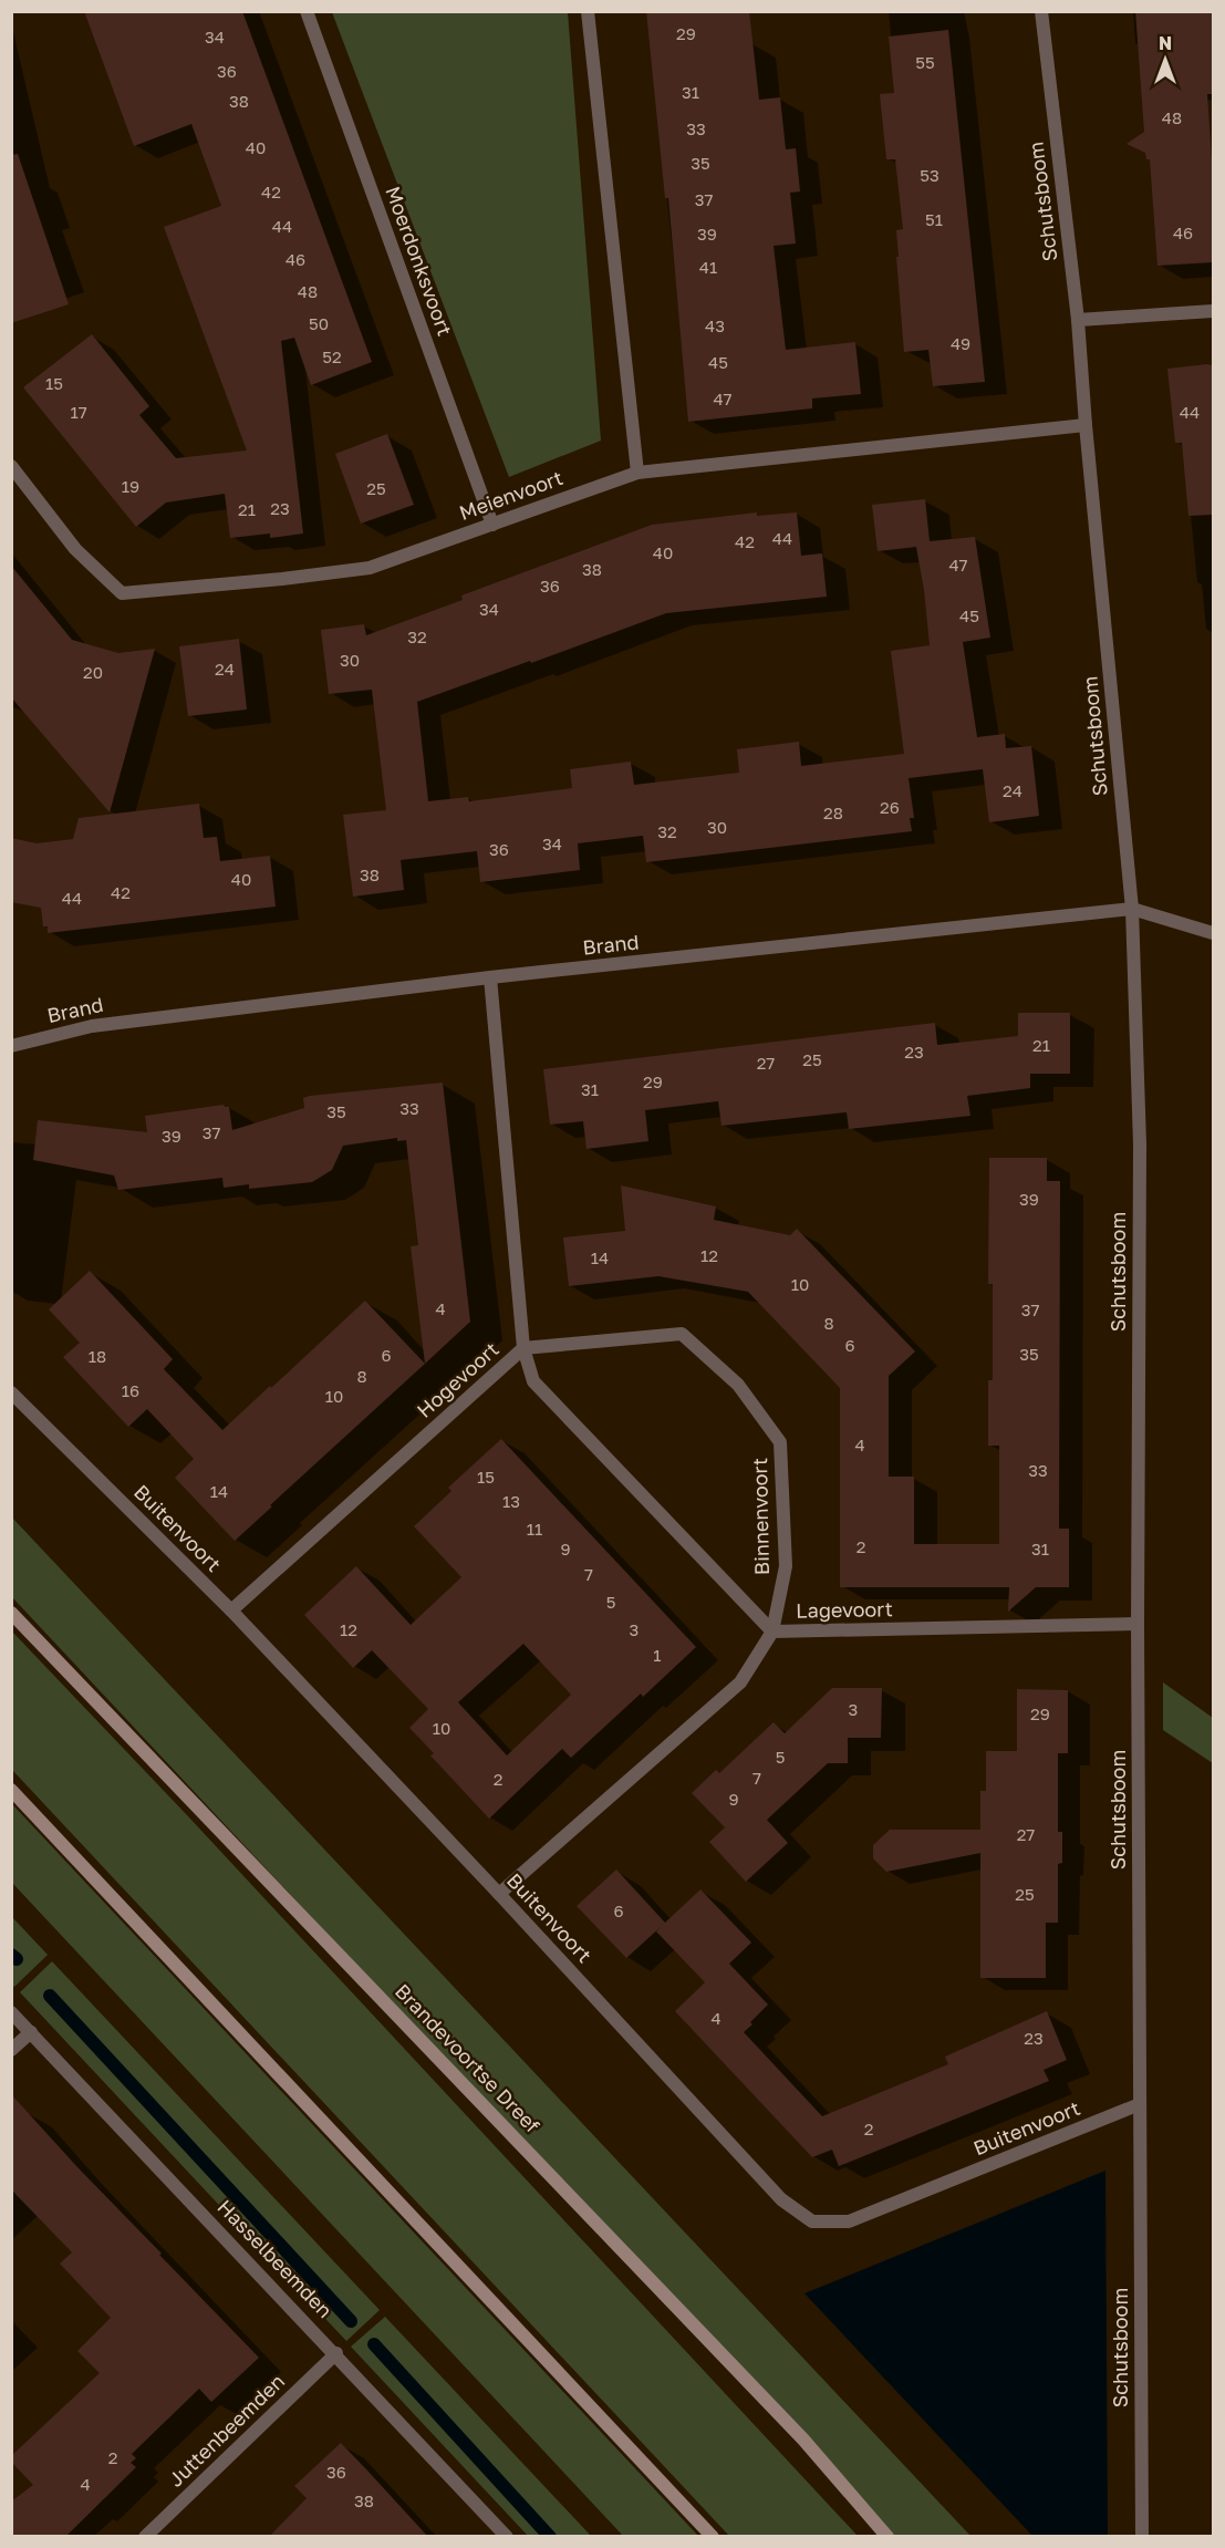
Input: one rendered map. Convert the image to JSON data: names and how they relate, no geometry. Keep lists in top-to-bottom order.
{
  "streets": {
    "main road": ["Brandevoortse Dreef"],
    "street": [
      "Schutsboom",
      "Moerdonksvoort",
      "Meienvoort",
      "Brand",
      "Hogevoort",
      "Binnenvoort",
      "Buitenvoort",
      "Lagevoort",
      "Hasselbeemden",
      "Juttenbeemden"
    ]
  },
  "crossings": [
    ["Schutsboom", "Meienvoort"],
    ["Schutsboom", "Brand"],
    ["Schutsboom", "Buitenvoort"],
    ["Schutsboom", "Lagevoort"],
    ["Moerdonksvoort", "Meienvoort"],
    ["Brand", "Hogevoort"],
    ["Hogevoort", "Binnenvoort"],
    ["Hogevoort", "Buitenvoort"],
    ["Binnenvoort", "Lagevoort"],
    ["Buitenvoort", "Lagevoort"],
    ["Hasselbeemden", "Juttenbeemden"]
  ],
  "house_numbers": [
    "29",
    "34",
    "55",
    "36",
    "31",
    "38",
    "48",
    "33",
    "40",
    "35",
    "53",
    "42",
    "37",
    "51",
    "44",
    "46",
    "39",
    "46",
    "41",
    "48",
    "50",
    "43",
    "49",
    "52",
    "45",
    "15",
    "47",
    "17",
    "44",
    "19",
    "25",
    "23",
    "21",
    "44",
    "42",
    "40",
    "47",
    "38",
    "36",
    "34",
    "45",
    "32",
    "30",
    "24",
    "20",
    "24",
    "26",
    "28",
    "30",
    "32",
    "34",
    "36",
    "38",
    "40",
    "42",
    "44",
    "21",
    "23",
    "25",
    "27",
    "29",
    "31",
    "33",
    "35",
    "37",
    "39",
    "39",
    "12",
    "14",
    "10",
    "4",
    "37",
    "8",
    "6",
    "35",
    "6",
    "18",
    "8",
    "16",
    "10",
    "4",
    "33",
    "15",
    "14",
    "13",
    "11",
    "2",
    "9",
    "31",
    "7",
    "5",
    "12",
    "3",
    "1",
    "3",
    "29",
    "10",
    "5",
    "7",
    "2",
    "9",
    "27",
    "25",
    "6",
    "4",
    "23",
    "2",
    "2",
    "36",
    "4",
    "38"
  ],
  "north": "top"
}
